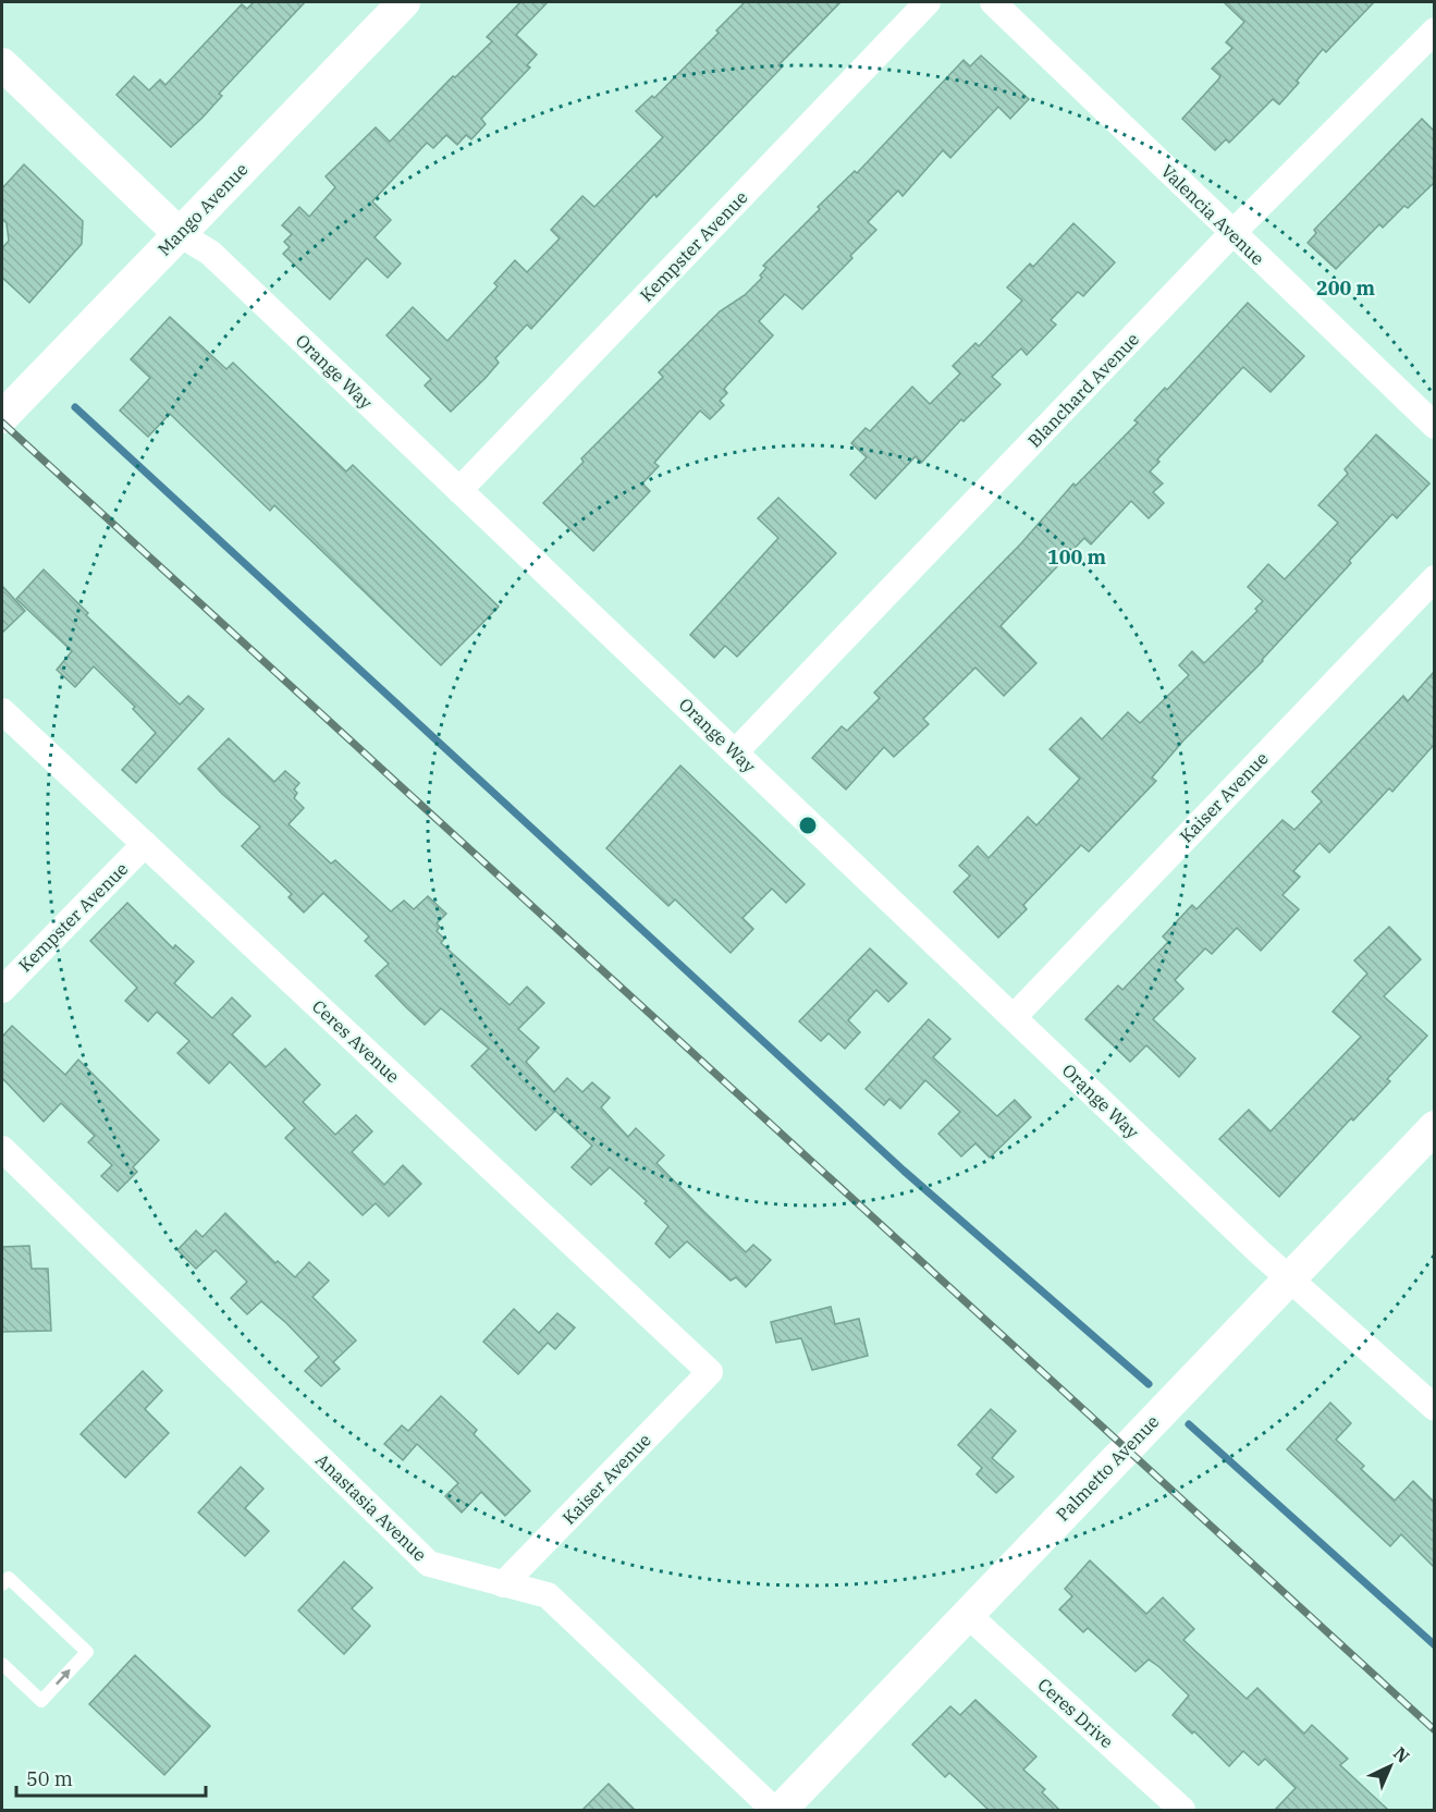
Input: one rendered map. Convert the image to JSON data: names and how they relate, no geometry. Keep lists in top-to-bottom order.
{
  "streets": {
    "street": [
      "Mango Avenue",
      "Valencia Avenue",
      "Kempster Avenue",
      "Orange Way",
      "Blanchard Avenue",
      "Kaiser Avenue",
      "Ceres Avenue",
      "Palmetto Avenue",
      "Anastasia Avenue",
      "Ceres Drive"
    ]
  },
  "crossings": [
    ["Mango Avenue", "Orange Way"],
    ["Valencia Avenue", "Blanchard Avenue"],
    ["Kempster Avenue", "Orange Way"],
    ["Kempster Avenue", "Ceres Avenue"],
    ["Orange Way", "Blanchard Avenue"],
    ["Orange Way", "Kaiser Avenue"],
    ["Orange Way", "Palmetto Avenue"],
    ["Kaiser Avenue", "Ceres Avenue"],
    ["Kaiser Avenue", "Anastasia Avenue"],
    ["Palmetto Avenue", "Ceres Drive"]
  ],
  "scale_bar": "50 m",
  "north": "top right",
  "rings": ["200 m", "100 m"]
}
